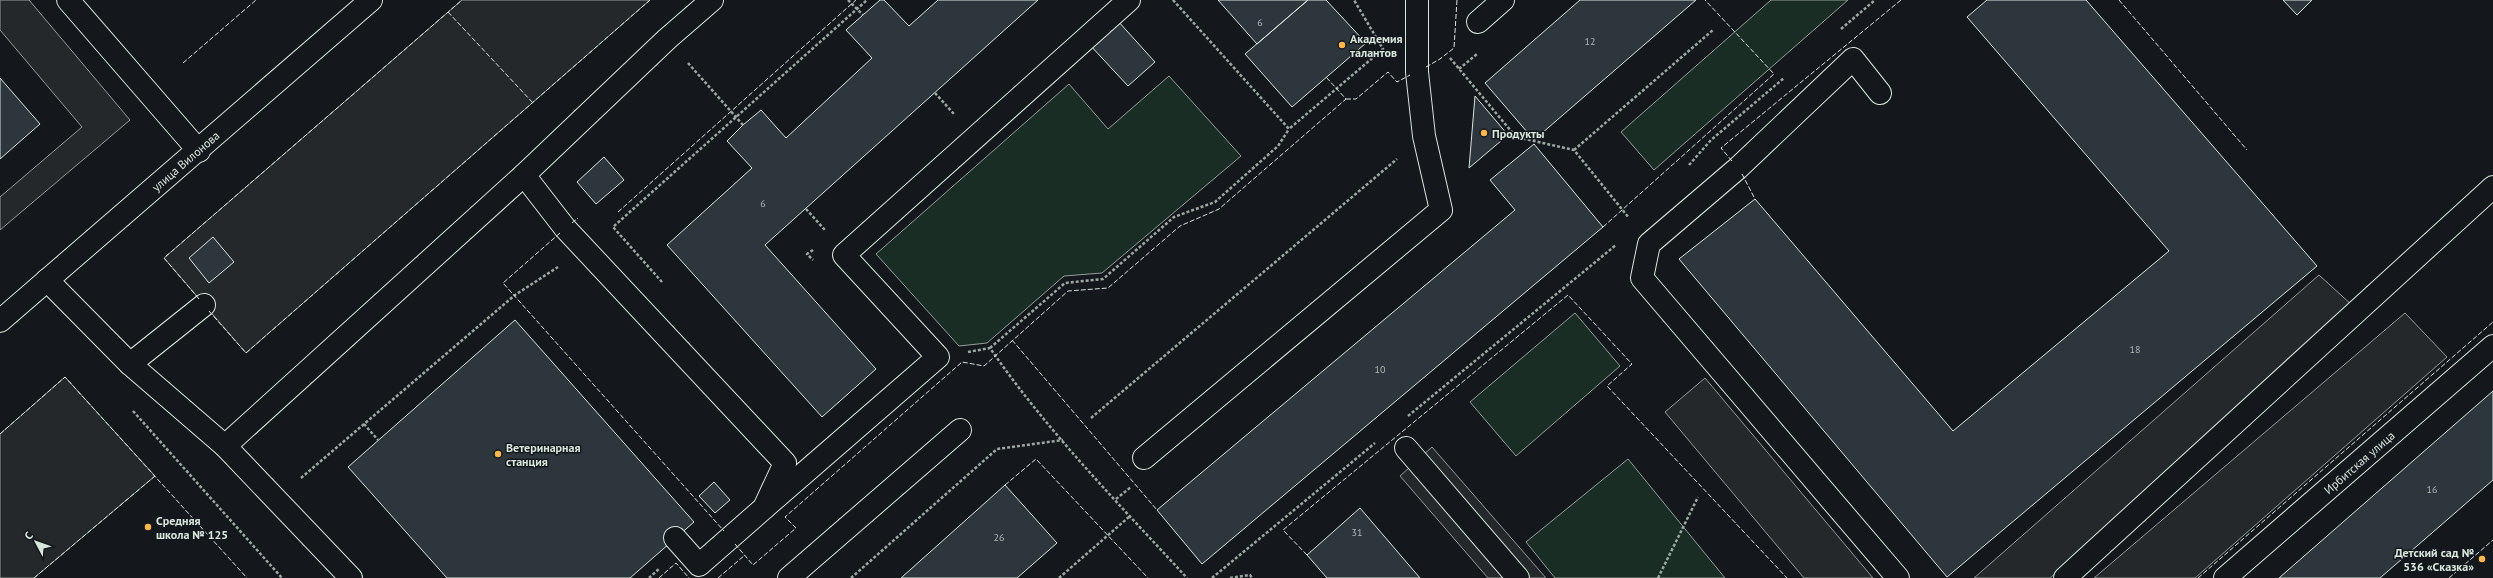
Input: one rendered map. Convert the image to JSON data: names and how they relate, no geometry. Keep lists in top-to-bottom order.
{
  "streets": {
    "street": ["улица Вилонова", "Ирбитская улица"]
  },
  "places": [
    "Академия талантов",
    "Продукты",
    "Ветеринарная станция",
    "Средняя школа № 125",
    "Детский сад № 536 «Сказка»"
  ],
  "house_numbers": [
    "6",
    "12",
    "6",
    "18",
    "10",
    "16",
    "31",
    "26"
  ],
  "north": "top left"
}
